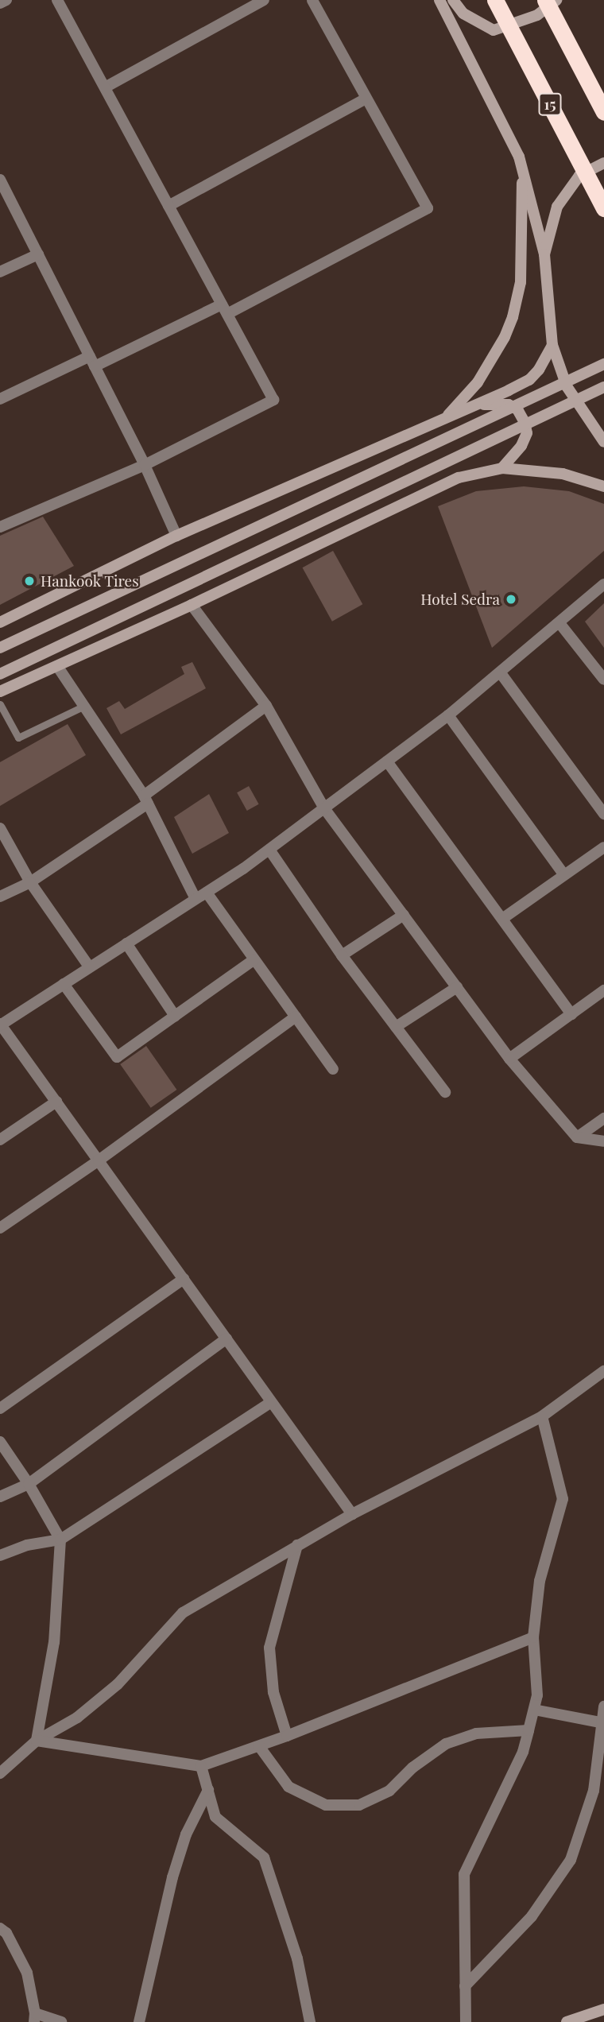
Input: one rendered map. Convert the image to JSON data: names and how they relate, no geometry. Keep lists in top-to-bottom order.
{
  "streets": {
    "highway": ["15"]
  },
  "places": ["Hankook Tires", "Hotel Sedra"]
}
